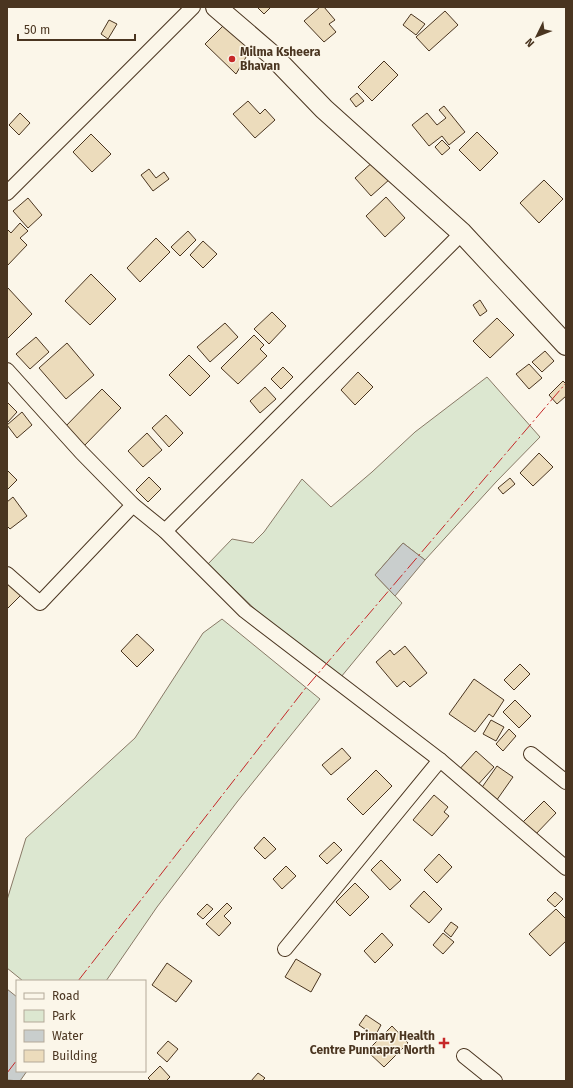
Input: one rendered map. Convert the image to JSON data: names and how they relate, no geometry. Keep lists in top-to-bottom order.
{
  "places": {
    "other": ["Milma Ksheera Bhavan"],
    "health": ["Primary Health Centre Punnapra North"]
  },
  "legend": [
    "Road",
    "Park",
    "Water",
    "Building"
  ],
  "scale_bar": "50 m",
  "north": "bottom left"
}
